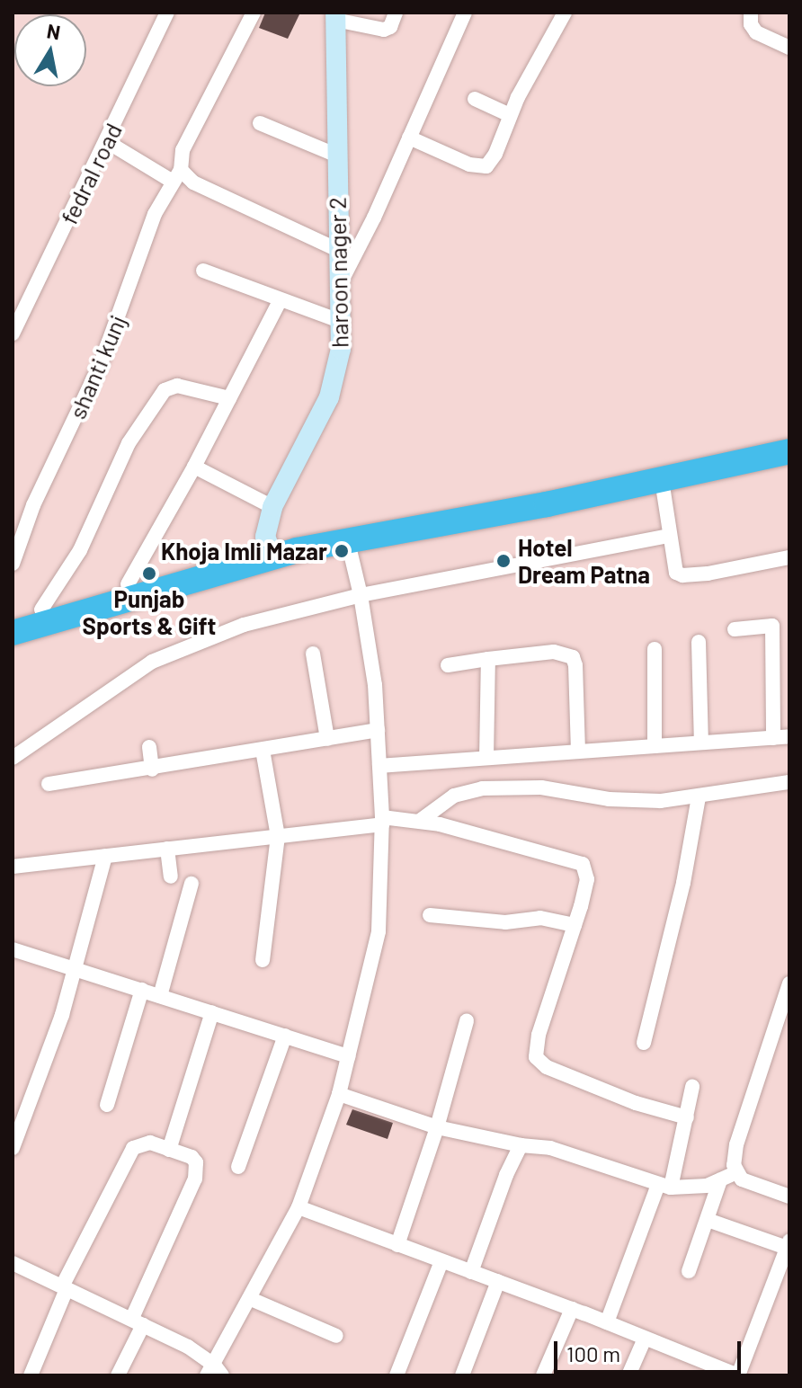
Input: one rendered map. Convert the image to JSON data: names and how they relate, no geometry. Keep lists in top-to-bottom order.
{
  "streets": {
    "street": ["fedral road", "haroon nager 2", "shanti kunj"]
  },
  "places": ["Khoja Imli Mazar", "Hotel Dream Patna", "Punjab Sports & Gift"],
  "scale_bar": "100 m",
  "north": "top"
}
